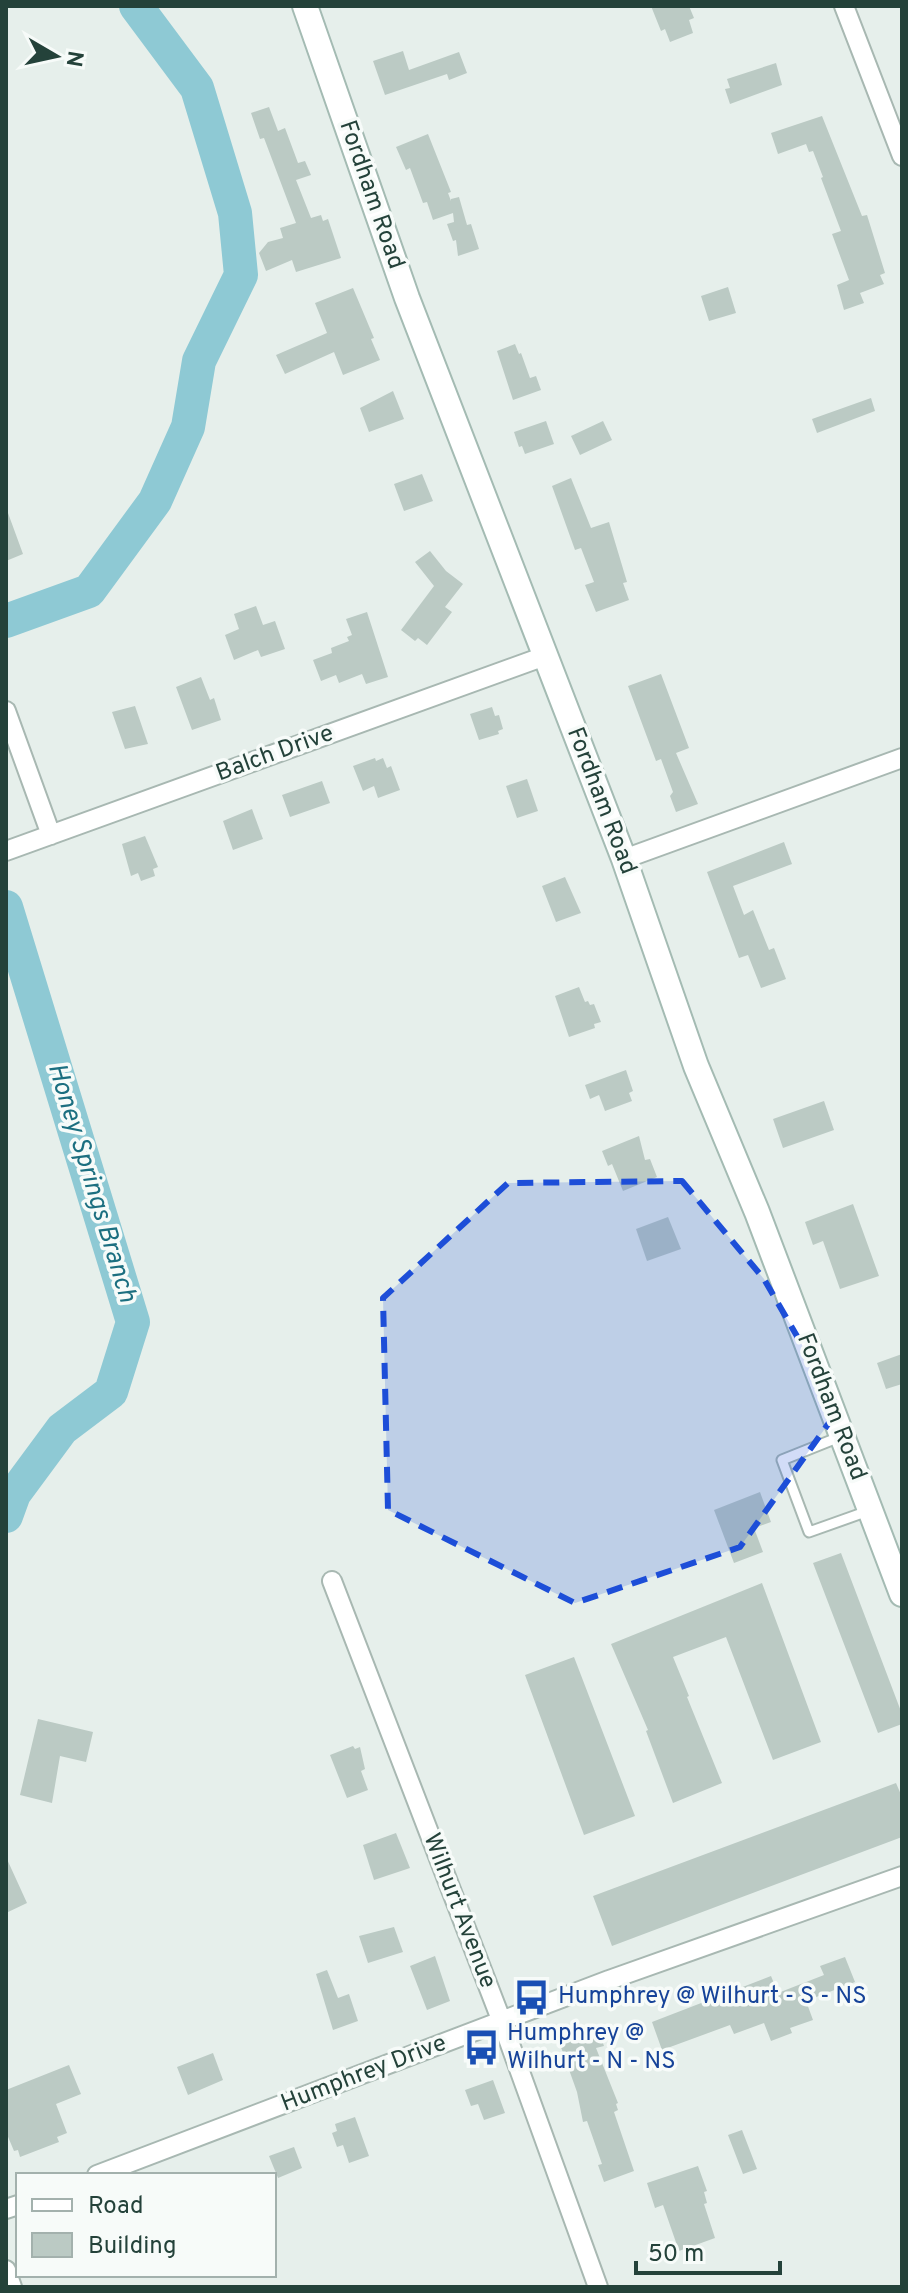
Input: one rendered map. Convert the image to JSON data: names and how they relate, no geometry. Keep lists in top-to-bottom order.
{
  "streets": {
    "street": [
      "Fordham Road",
      "Balch Drive",
      "Wilhurt Avenue",
      "Humphrey Drive"
    ]
  },
  "crossings": [
    ["Fordham Road", "Balch Drive"],
    ["Wilhurt Avenue", "Humphrey Drive"]
  ],
  "water": ["Honey Springs Branch"],
  "places": {
    "bus stop": ["Humphrey @ Wilhurt - S - NS", "Humphrey @ Wilhurt - N - NS"]
  },
  "legend": ["Road", "Building"],
  "scale_bar": "50 m",
  "north": "right"
}
